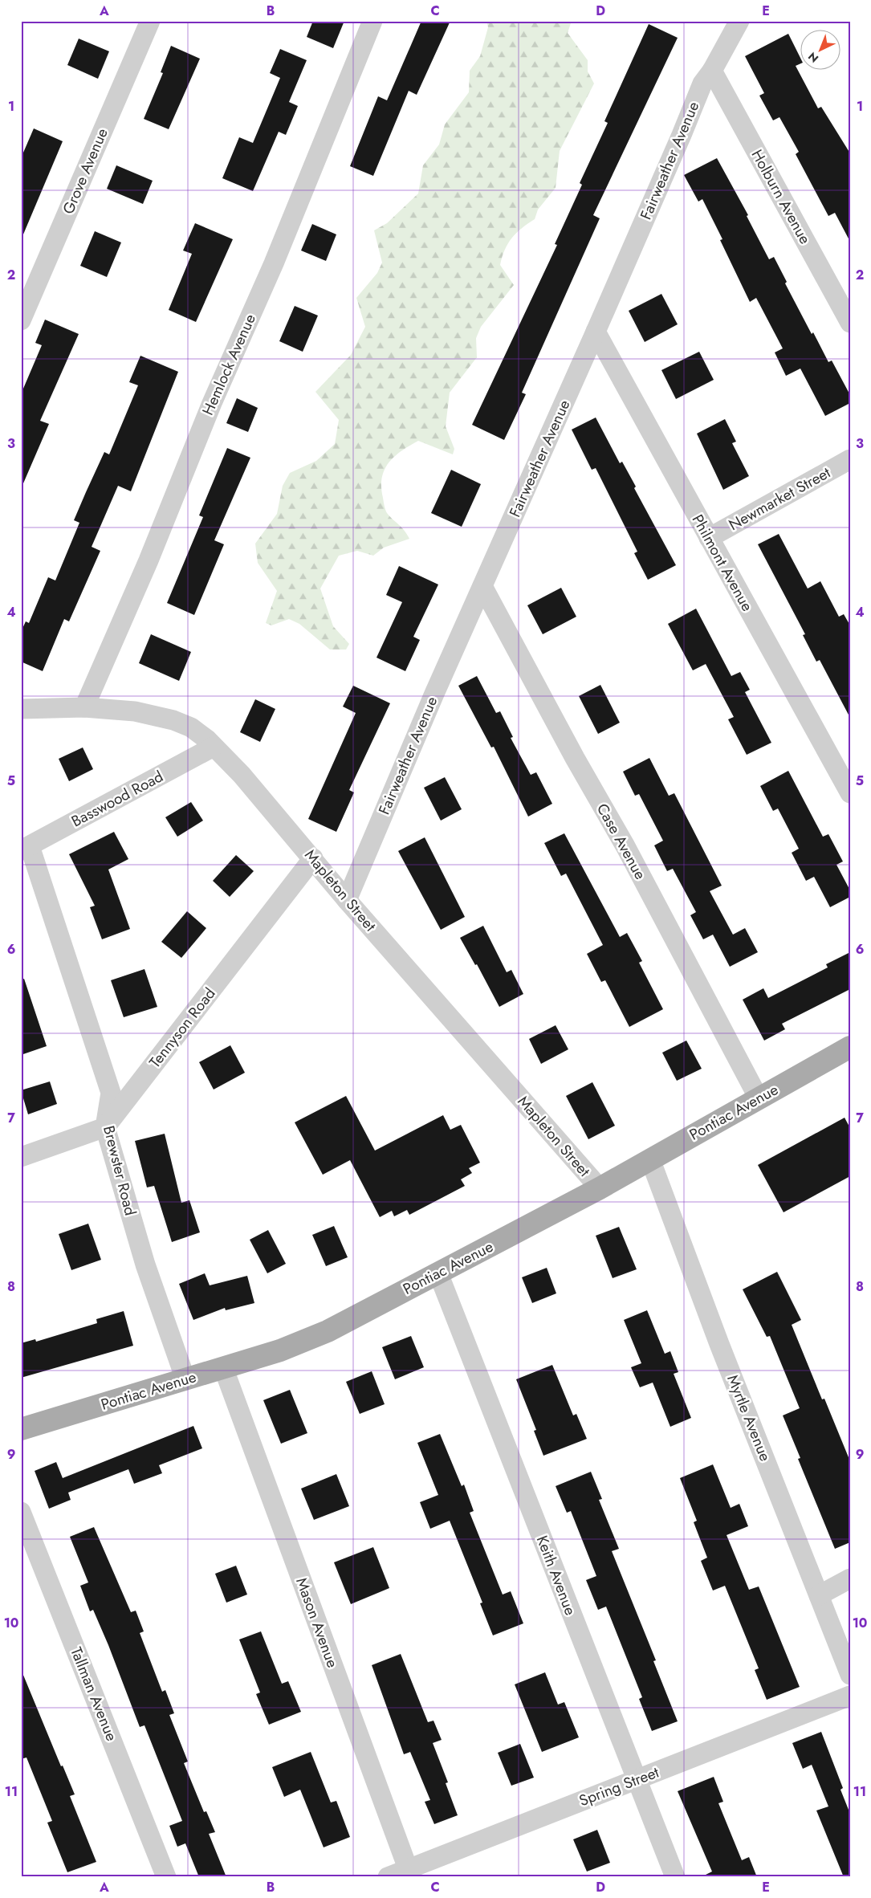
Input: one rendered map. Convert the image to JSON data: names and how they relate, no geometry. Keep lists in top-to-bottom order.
{
  "streets": {
    "main road": ["Pontiac Avenue"],
    "street": [
      "Fairweather Avenue",
      "Grove Avenue",
      "Holburn Avenue",
      "Hemlock Avenue",
      "Newmarket Street",
      "Philmont Avenue",
      "Basswood Road",
      "Case Avenue",
      "Mapleton Street",
      "Tennyson Road",
      "Brewster Road",
      "Myrtle Avenue",
      "Keith Avenue",
      "Mason Avenue",
      "Tallman Avenue",
      "Spring Street"
    ]
  },
  "crossings": [
    ["Fairweather Avenue", "Holburn Avenue"],
    ["Fairweather Avenue", "Philmont Avenue"],
    ["Fairweather Avenue", "Case Avenue"],
    ["Fairweather Avenue", "Mapleton Street"],
    ["Hemlock Avenue", "Mapleton Street"],
    ["Newmarket Street", "Philmont Avenue"],
    ["Basswood Road", "Mapleton Street"],
    ["Basswood Road", "Brewster Road"],
    ["Case Avenue", "Pontiac Avenue"],
    ["Mapleton Street", "Tennyson Road"],
    ["Mapleton Street", "Pontiac Avenue"],
    ["Tennyson Road", "Brewster Road"],
    ["Pontiac Avenue", "Brewster Road"],
    ["Pontiac Avenue", "Myrtle Avenue"],
    ["Pontiac Avenue", "Keith Avenue"],
    ["Pontiac Avenue", "Mason Avenue"],
    ["Keith Avenue", "Spring Street"],
    ["Mason Avenue", "Spring Street"]
  ],
  "north": "bottom left",
  "grid": {
    "columns": [
      "A",
      "B",
      "C",
      "D",
      "E"
    ],
    "rows": [
      "1",
      "2",
      "3",
      "4",
      "5",
      "6",
      "7",
      "8",
      "9",
      "10",
      "11"
    ]
  }
}
